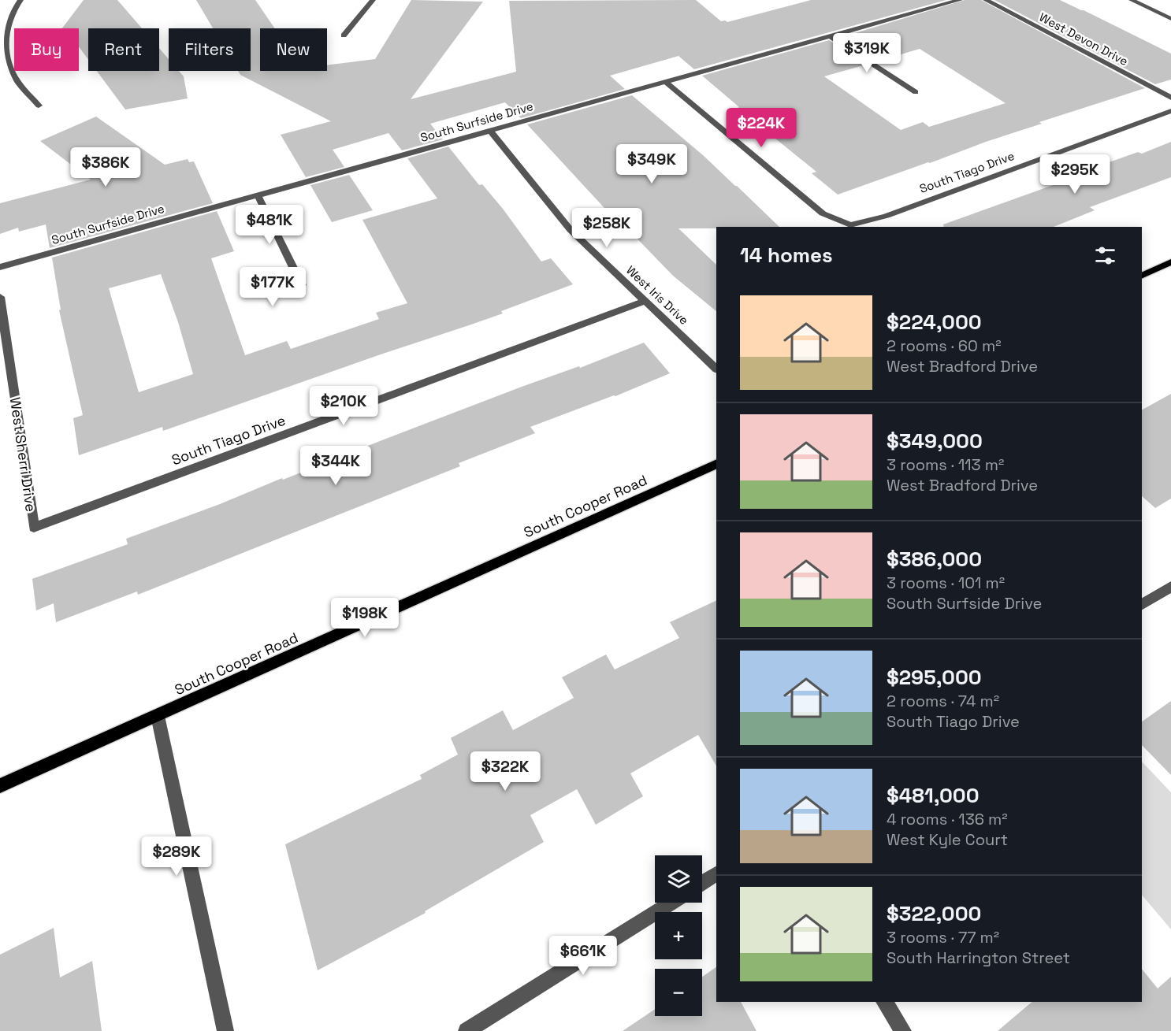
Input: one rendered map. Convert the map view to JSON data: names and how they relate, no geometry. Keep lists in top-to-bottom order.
{
  "streets": {
    "main road": ["South Cooper Road"],
    "street": [
      "West Devon Drive",
      "South Surfside Drive",
      "South Tiago Drive",
      "West Iris Drive",
      "West Sherri Drive"
    ]
  },
  "crossings": [
    ["South Surfside Drive", "South Tiago Drive"],
    ["South Surfside Drive", "West Iris Drive"],
    ["South Tiago Drive", "West Iris Drive"],
    ["South Tiago Drive", "West Sherri Drive"]
  ],
  "page": {
    "chip": [
      "Buy",
      "Rent",
      "Filters",
      "New"
    ],
    "price": [
      "$319K",
      "$224K",
      "$349K",
      "$386K",
      "$295K",
      "$481K",
      "$258K",
      "$177K",
      "$210K",
      "$344K",
      "$198K",
      "$322K",
      "$289K",
      "$661K"
    ],
    "heading": "14 homes",
    "list": [
      {
        "name": "$224,000",
        "note": "2 rooms · 60 m² · West Bradford Drive"
      },
      {
        "name": "$349,000",
        "note": "3 rooms · 113 m² · West Bradford Drive"
      },
      {
        "name": "$386,000",
        "note": "3 rooms · 101 m² · South Surfside Drive"
      },
      {
        "name": "$295,000",
        "note": "2 rooms · 74 m² · South Tiago Drive"
      },
      {
        "name": "$481,000",
        "note": "4 rooms · 136 m² · West Kyle Court"
      },
      {
        "name": "$322,000",
        "note": "3 rooms · 77 m² · South Harrington Street"
      }
    ],
    "map_buttons": ["+", "−"]
  }
}
